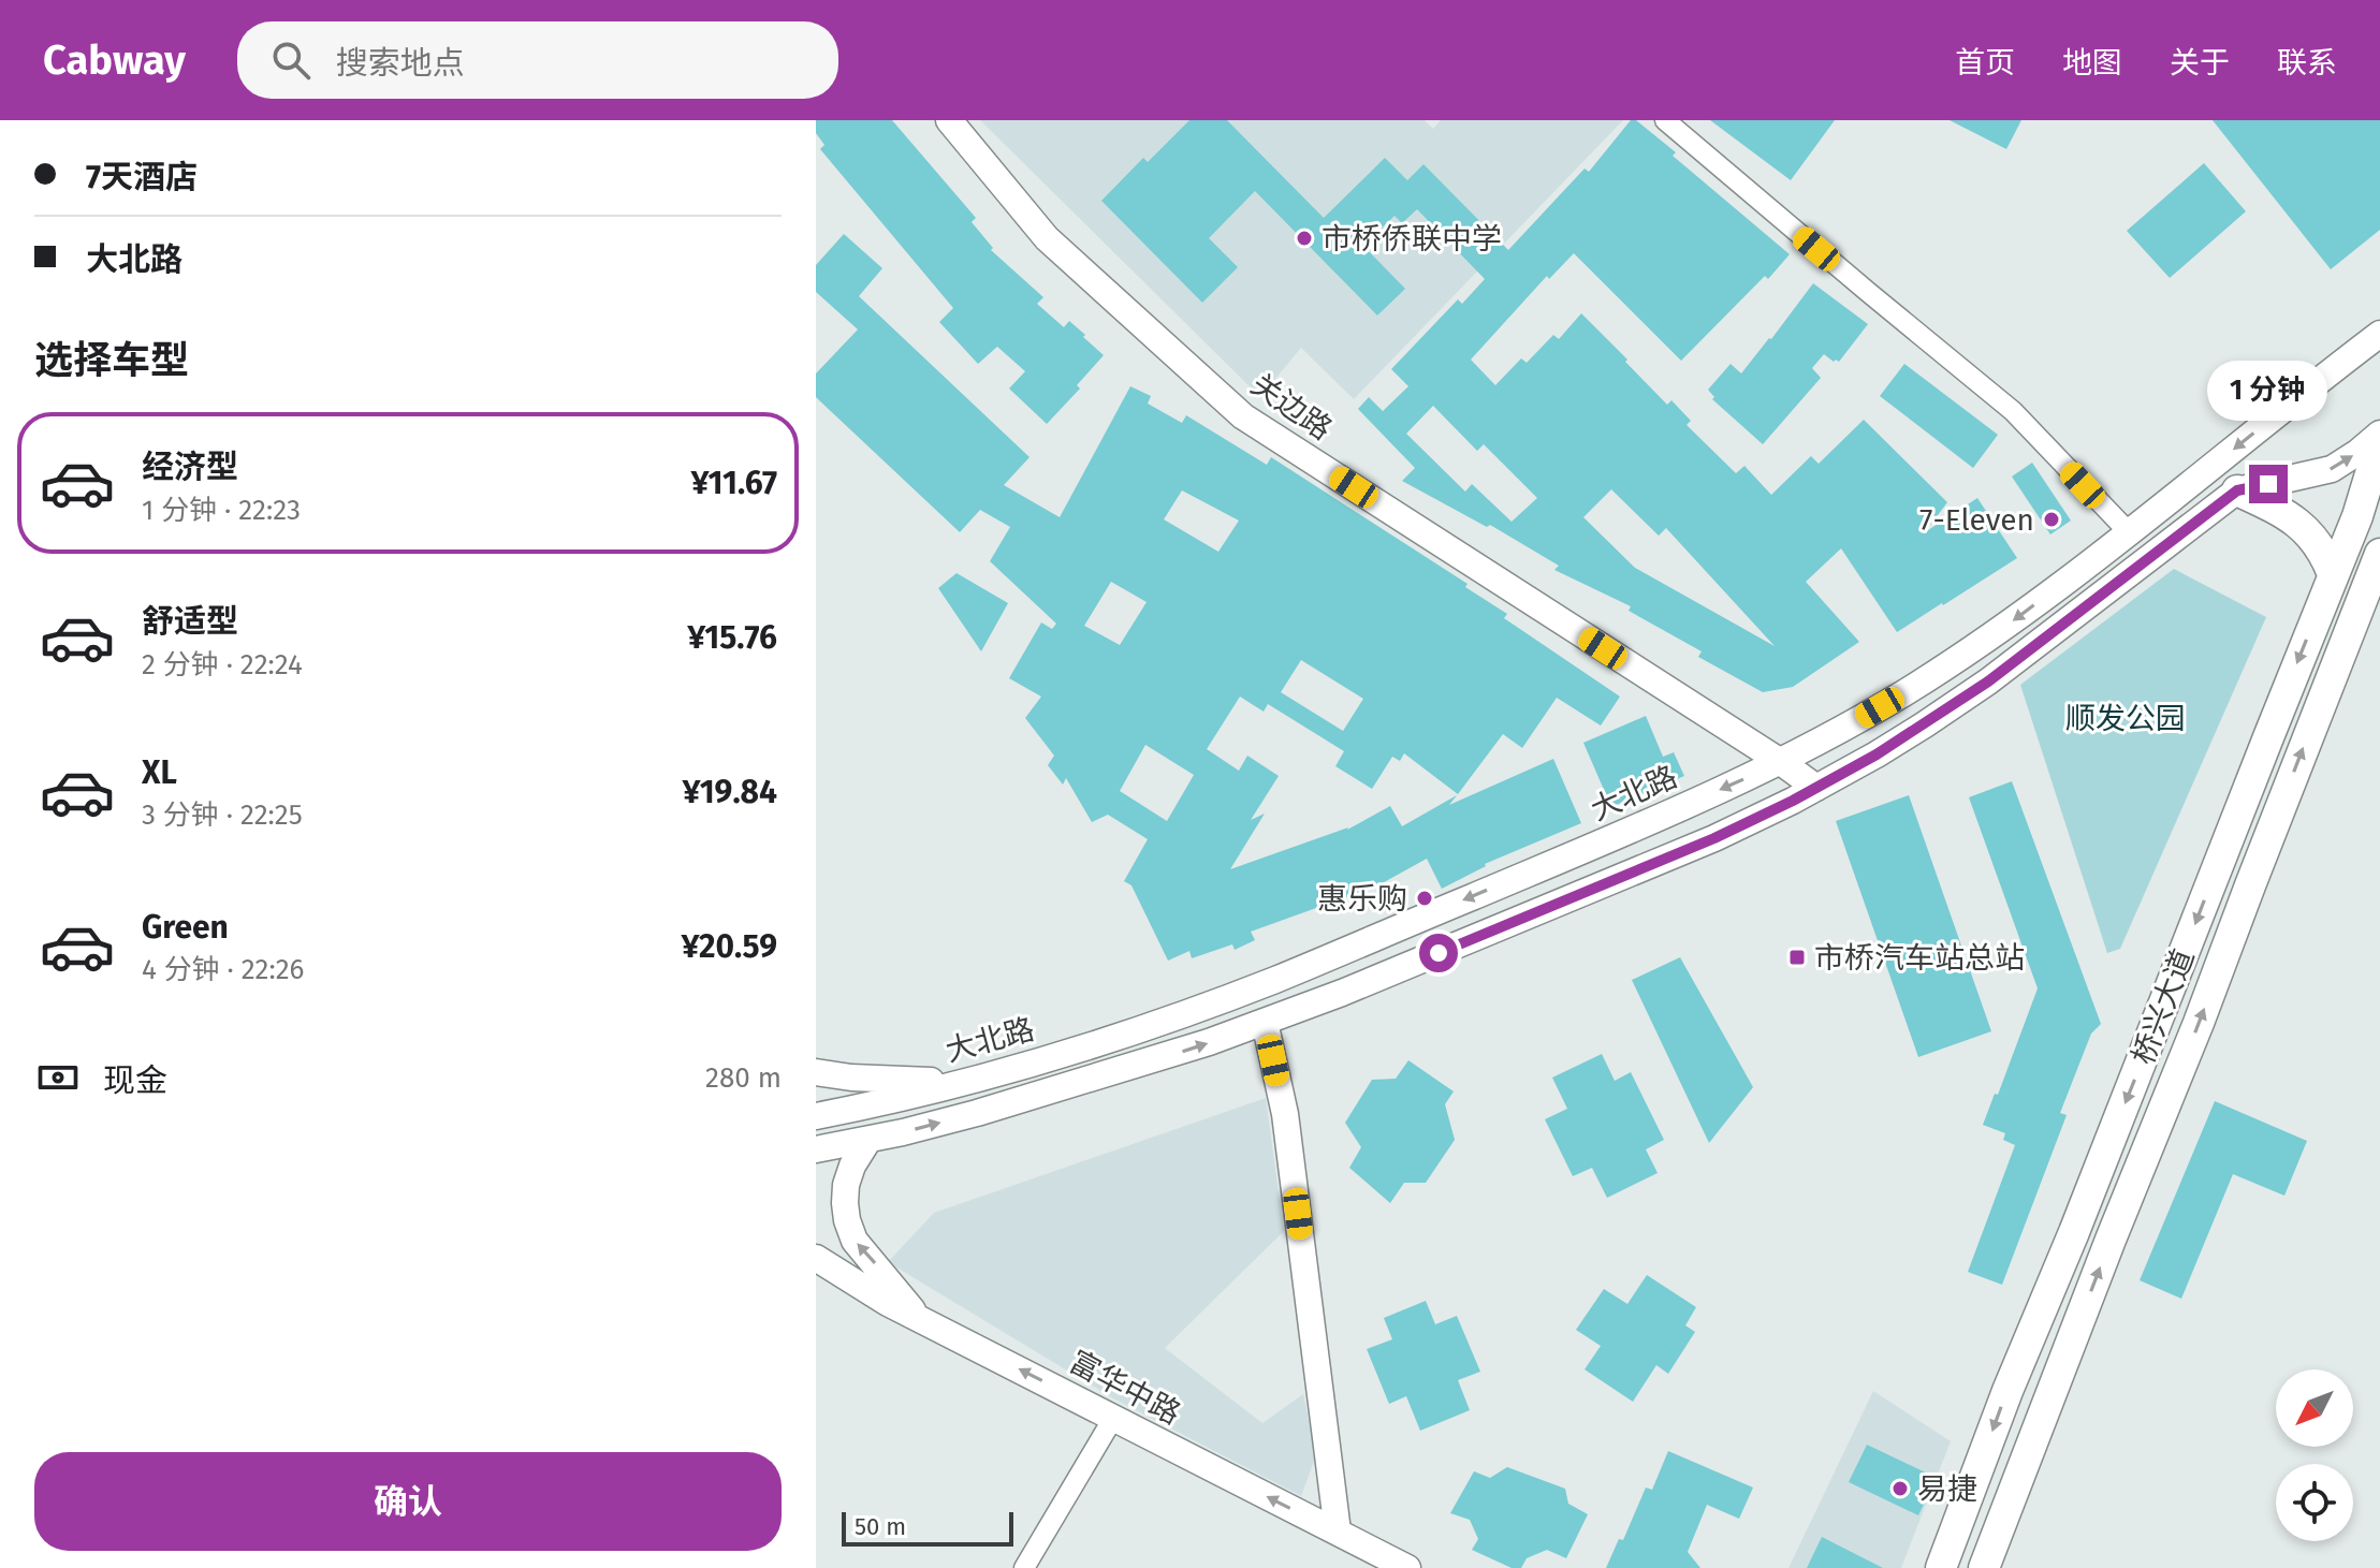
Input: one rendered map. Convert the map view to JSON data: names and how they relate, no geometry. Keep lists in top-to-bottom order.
{
  "streets": {
    "main road": [
      "关边路",
      "大北路",
      "桥兴大道",
      "富华中路"
    ]
  },
  "crossings": [
    ["关边路", "大北路"]
  ],
  "one_way": ["富华中路"],
  "parks": ["顺发公园"],
  "places": {
    "other": [
      "市桥侨联中学",
      "7-Eleven",
      "惠乐购",
      "易捷"
    ],
    "transit": ["市桥汽车站总站"]
  },
  "scale_bar": "50 m",
  "north": "bottom left",
  "page": {
    "header": "Cabway",
    "search": "搜索地点",
    "nav": [
      "首页",
      "地图",
      "关于",
      "联系"
    ],
    "banner": ["7天酒店", "大北路"],
    "heading": "选择车型",
    "bubble": "1 分钟",
    "list": [
      {
        "name": "经济型",
        "note": "1 分钟 · 22:23",
        "value": "¥11.67"
      },
      {
        "name": "舒适型",
        "note": "2 分钟 · 22:24",
        "value": "¥15.76"
      },
      {
        "name": "XL",
        "note": "3 分钟 · 22:25",
        "value": "¥19.84"
      },
      {
        "name": "Green",
        "note": "4 分钟 · 22:26",
        "value": "¥20.59"
      }
    ],
    "pay": ["现金", "280 m"],
    "buttons": "确认",
    "scale": "50 m"
  }
}
